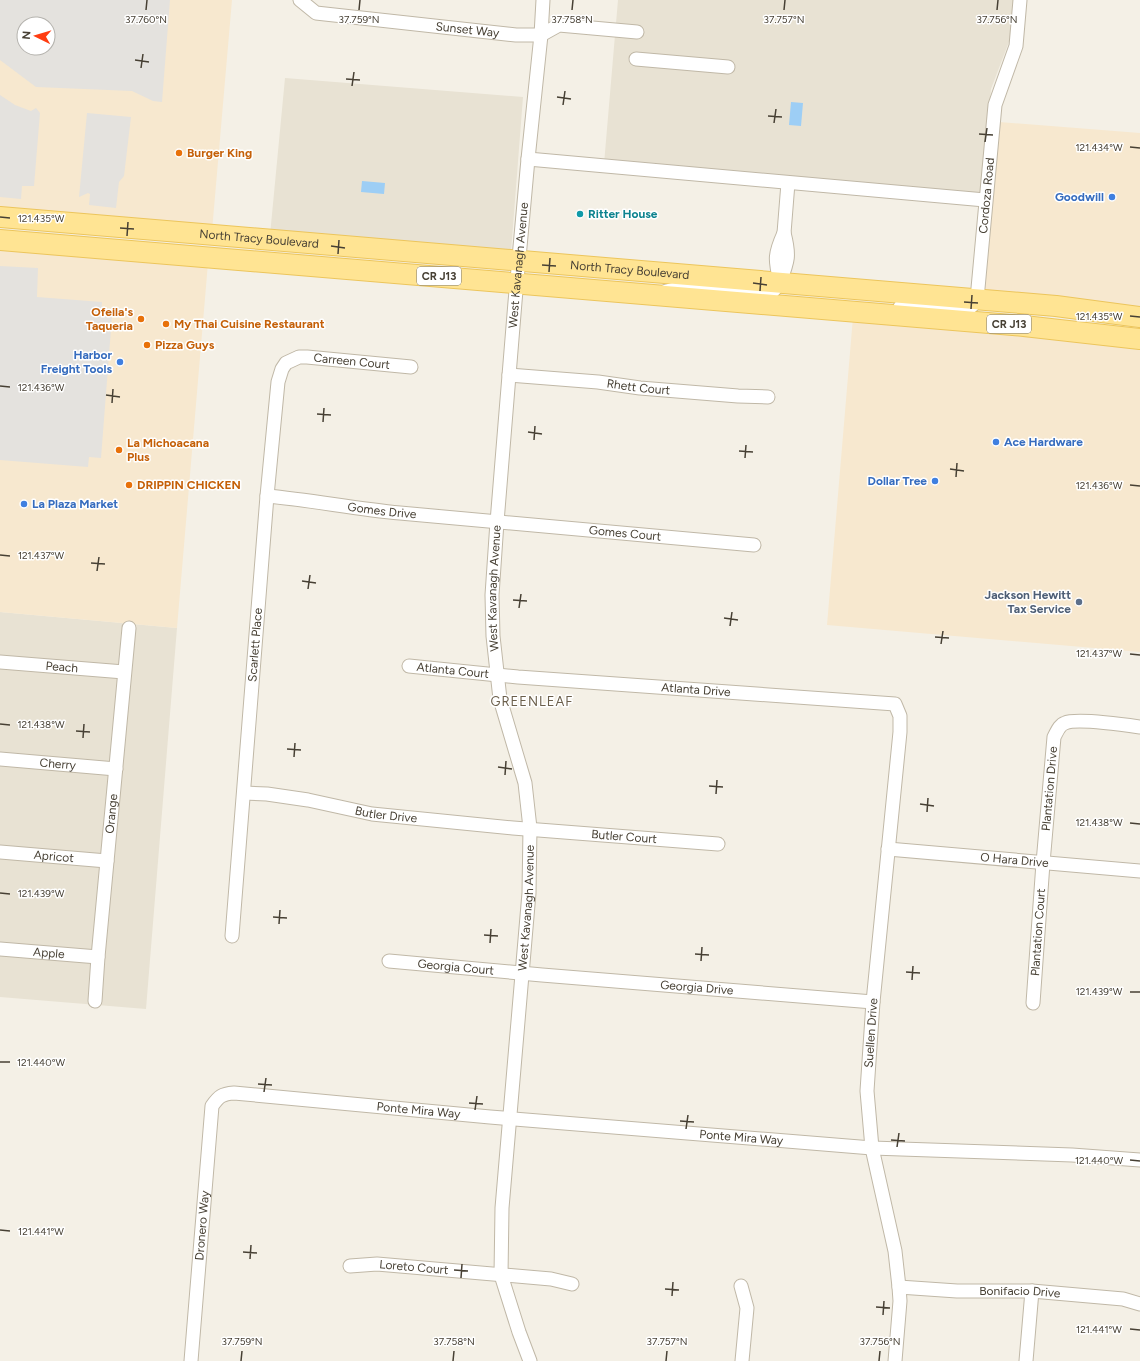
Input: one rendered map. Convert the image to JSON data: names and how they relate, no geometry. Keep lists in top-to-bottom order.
{
  "streets": {
    "main road": ["North Tracy Boulevard", "CR J13"],
    "street": [
      "Sunset Way",
      "Cordoza Road",
      "West Kavanagh Avenue",
      "Carreen Court",
      "Rhett Court",
      "Gomes Drive",
      "Gomes Court",
      "Scarlett Place",
      "Peach",
      "Atlanta Court",
      "Atlanta Drive",
      "Cherry",
      "Plantation Drive",
      "Orange",
      "Butler Drive",
      "Butler Court",
      "Apricot",
      "O Hara Drive",
      "Plantation Court",
      "Apple",
      "Georgia Court",
      "Georgia Drive",
      "Suellen Drive",
      "Ponte Mira Way",
      "Dronero Way",
      "Loreto Court",
      "Bonifacio Drive"
    ]
  },
  "crossings": [
    ["Sunset Way", "West Kavanagh Avenue"],
    ["Cordoza Road", "North Tracy Boulevard"],
    ["North Tracy Boulevard", "West Kavanagh Avenue"],
    ["West Kavanagh Avenue", "Rhett Court"],
    ["West Kavanagh Avenue", "Gomes Drive"],
    ["West Kavanagh Avenue", "Gomes Court"],
    ["West Kavanagh Avenue", "Atlanta Court"],
    ["West Kavanagh Avenue", "Atlanta Drive"],
    ["West Kavanagh Avenue", "Butler Drive"],
    ["West Kavanagh Avenue", "Butler Court"],
    ["West Kavanagh Avenue", "Georgia Court"],
    ["West Kavanagh Avenue", "Georgia Drive"],
    ["West Kavanagh Avenue", "Ponte Mira Way"],
    ["West Kavanagh Avenue", "Loreto Court"],
    ["Carreen Court", "Scarlett Place"],
    ["Gomes Drive", "Gomes Court"],
    ["Gomes Drive", "Scarlett Place"],
    ["Scarlett Place", "Butler Drive"],
    ["Peach", "Orange"],
    ["Atlanta Court", "Atlanta Drive"],
    ["Atlanta Drive", "Suellen Drive"],
    ["Cherry", "Orange"],
    ["Plantation Drive", "O Hara Drive"],
    ["Plantation Drive", "Plantation Court"],
    ["Orange", "Apricot"],
    ["Orange", "Apple"],
    ["Butler Drive", "Butler Court"],
    ["O Hara Drive", "Plantation Court"],
    ["O Hara Drive", "Suellen Drive"],
    ["Georgia Court", "Georgia Drive"],
    ["Georgia Drive", "Suellen Drive"],
    ["Suellen Drive", "Ponte Mira Way"],
    ["Suellen Drive", "Bonifacio Drive"],
    ["Ponte Mira Way", "Dronero Way"]
  ],
  "districts": ["GREENLEAF"],
  "places": [
    "Burger King",
    "Goodwill",
    "Ritter House",
    "Ofeila's Taqueria",
    "My Thai Cuisine Restaurant",
    "Pizza Guys",
    "Harbor Freight Tools",
    "Ace Hardware",
    "La Michoacana Plus",
    "Dollar Tree",
    "DRIPPIN CHICKEN",
    "La Plaza Market",
    "Jackson Hewitt Tax Service"
  ],
  "north": "left",
  "coordinates": [
    "37.760°N",
    "37.759°N",
    "37.758°N",
    "37.757°N",
    "37.756°N",
    "121.434°W",
    "121.435°W",
    "121.436°W",
    "121.437°W",
    "121.438°W",
    "121.439°W",
    "121.440°W",
    "121.441°W"
  ]
}
